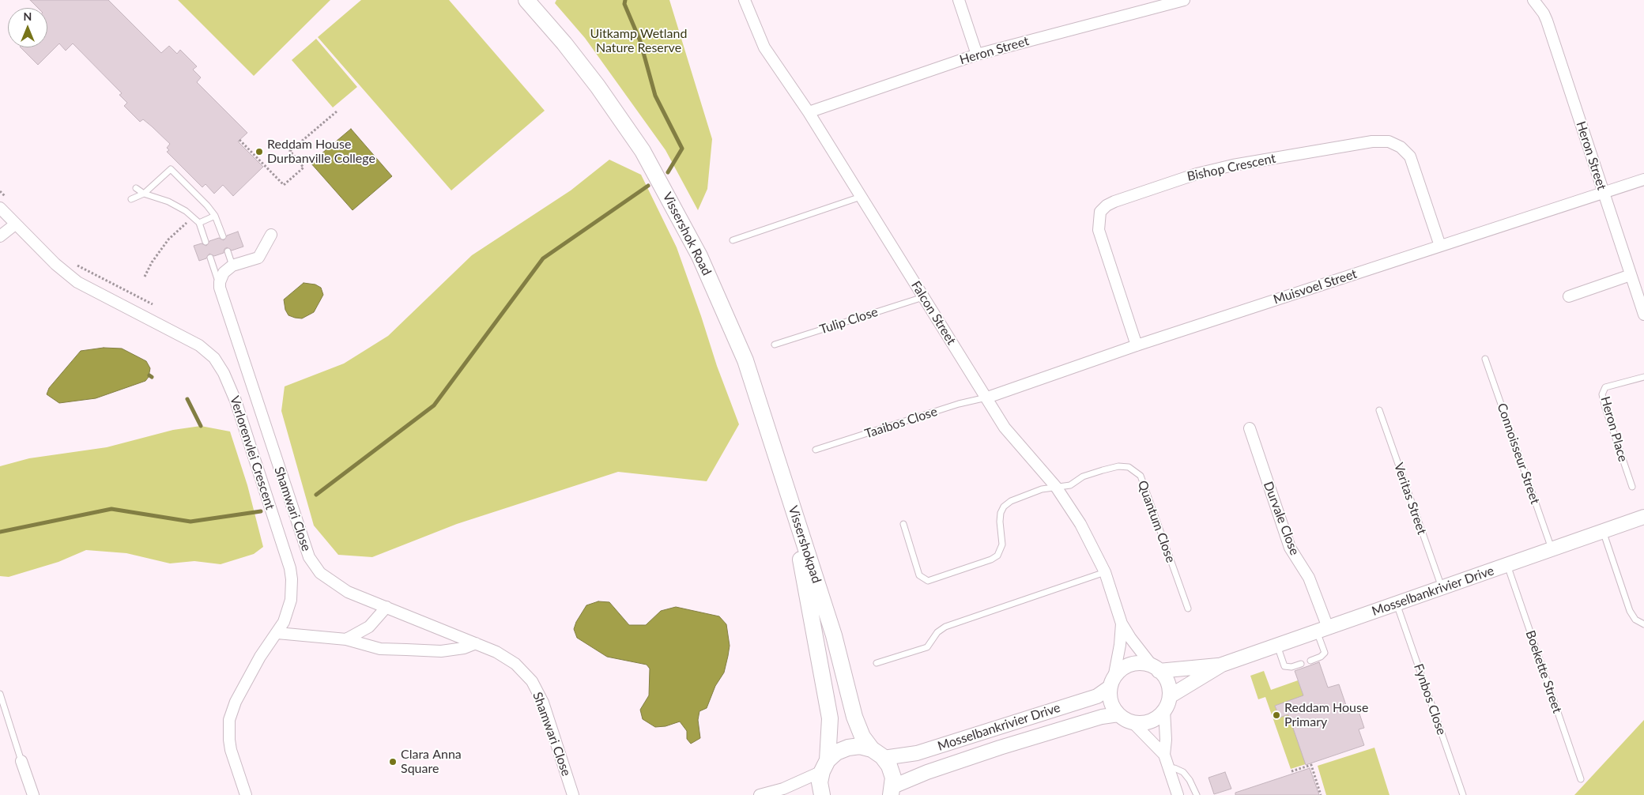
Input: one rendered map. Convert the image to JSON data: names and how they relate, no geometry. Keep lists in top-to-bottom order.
{
  "streets": {
    "main road": ["Vissershok Road", "Vissershokpad"],
    "street": [
      "Heron Street",
      "Bishop Crescent",
      "Muisvoel Street",
      "Falcon Street",
      "Verlorenvlei Crescent",
      "Shamwari Close",
      "Durvale Close",
      "Mosselbankrivier Drive"
    ],
    "lane": [
      "Tulip Close",
      "Taaibos Close",
      "Heron Place",
      "Connoisseur Street",
      "Veritas Street",
      "Quantum Close",
      "Boekette Street",
      "Fynbos Close"
    ]
  },
  "crossings": [
    ["Heron Street", "Muisvoel Street"],
    ["Heron Street", "Falcon Street"],
    ["Bishop Crescent", "Muisvoel Street"],
    ["Vissershok Road", "Vissershokpad"],
    ["Muisvoel Street", "Falcon Street"],
    ["Muisvoel Street", "Taaibos Close"],
    ["Falcon Street", "Tulip Close"],
    ["Falcon Street", "Taaibos Close"],
    ["Falcon Street", "Quantum Close"],
    ["Falcon Street", "Mosselbankrivier Drive"],
    ["Connoisseur Street", "Mosselbankrivier Drive"],
    ["Veritas Street", "Mosselbankrivier Drive"],
    ["Durvale Close", "Mosselbankrivier Drive"],
    ["Vissershokpad", "Mosselbankrivier Drive"],
    ["Mosselbankrivier Drive", "Boekette Street"],
    ["Mosselbankrivier Drive", "Fynbos Close"]
  ],
  "parks": ["Uitkamp Wetland Nature Reserve"],
  "places": ["Reddam House Durbanville College", "Reddam House Primary", "Clara Anna Square"],
  "north": "top"
}
